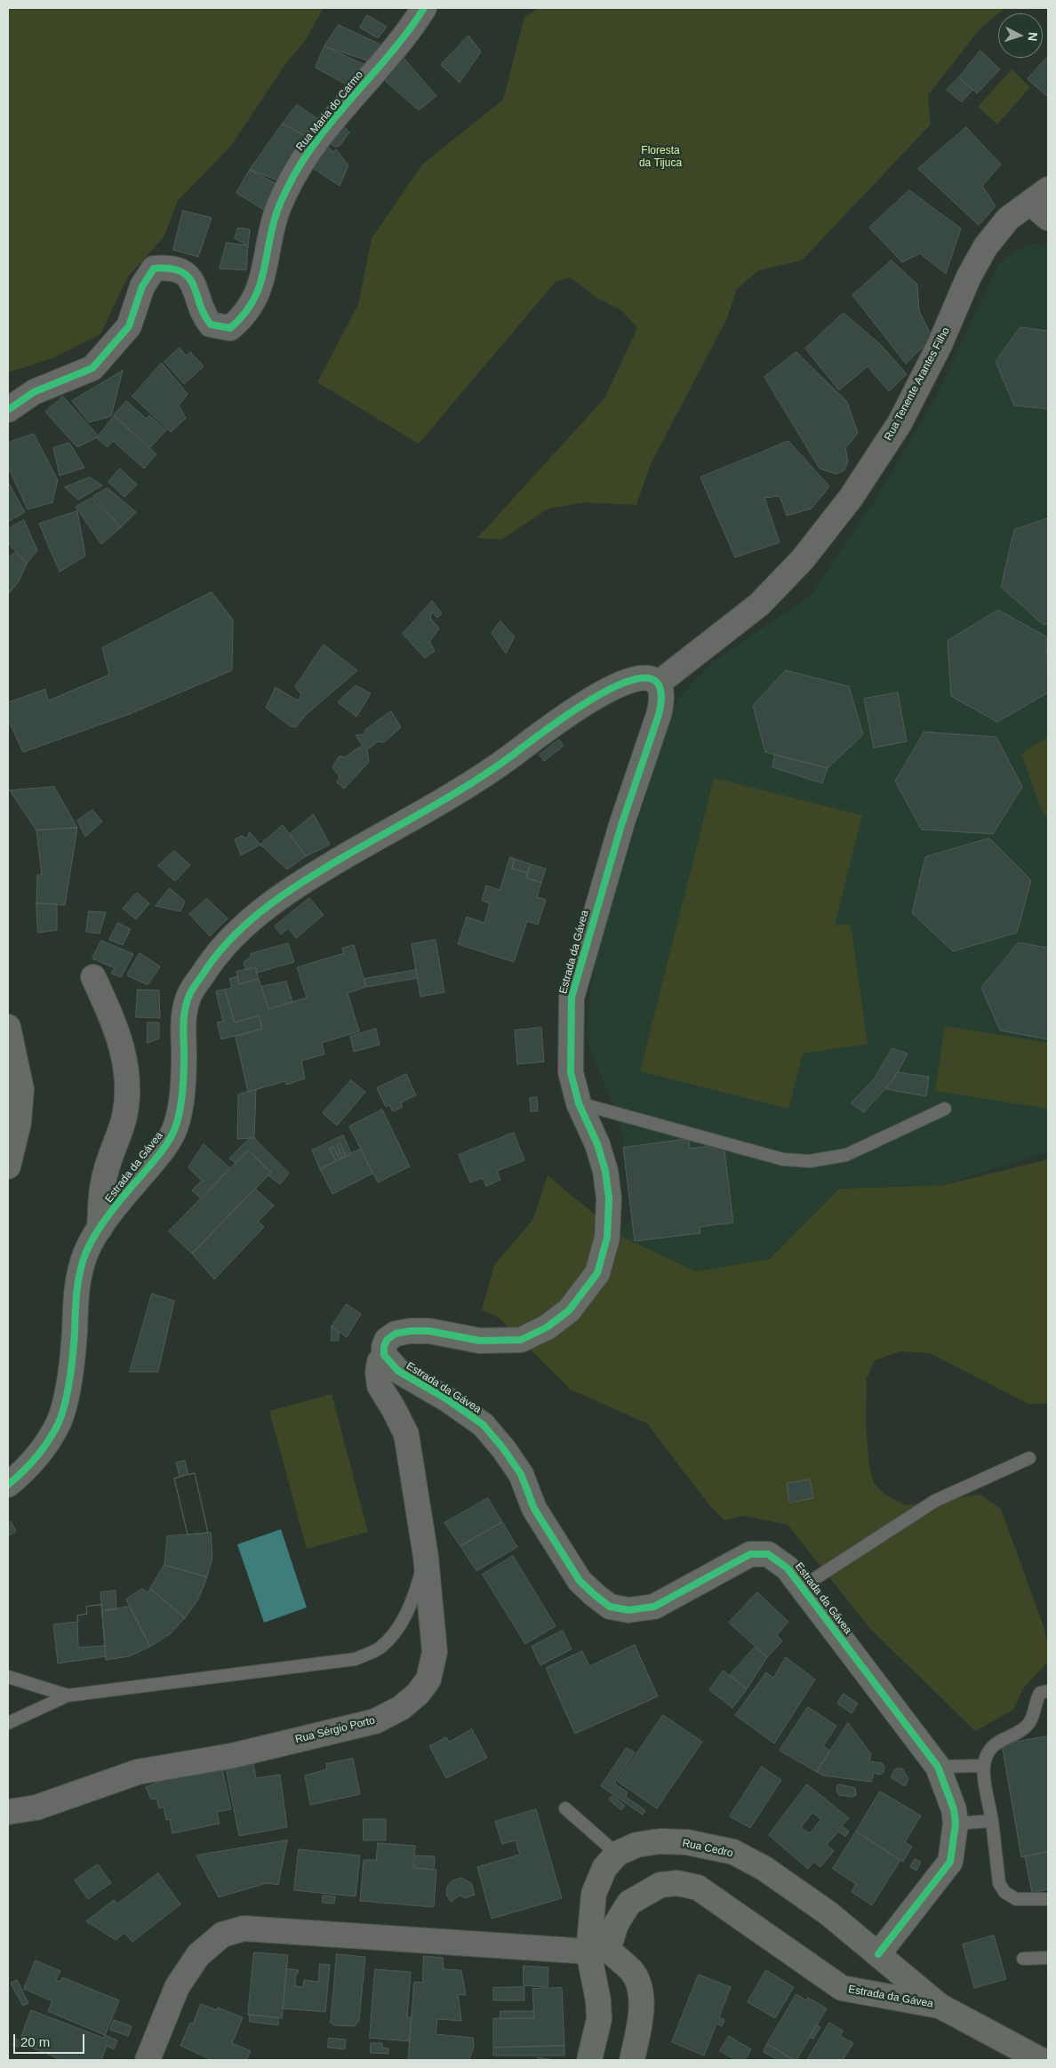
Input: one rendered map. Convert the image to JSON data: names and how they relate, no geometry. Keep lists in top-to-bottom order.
{
  "streets": {
    "street": [
      "Rua Maria do Carmo",
      "Rua Tenente Arantes Filho",
      "Estrada da Gávea",
      "Rua Sérgio Porto",
      "Rua Cedro"
    ]
  },
  "crossings": [
    ["Rua Tenente Arantes Filho", "Estrada da Gávea"],
    ["Estrada da Gávea", "Rua Sérgio Porto"],
    ["Estrada da Gávea", "Rua Cedro"]
  ],
  "parks": ["Floresta da Tijuca"],
  "scale_bar": "20 m",
  "north": "right"
}
